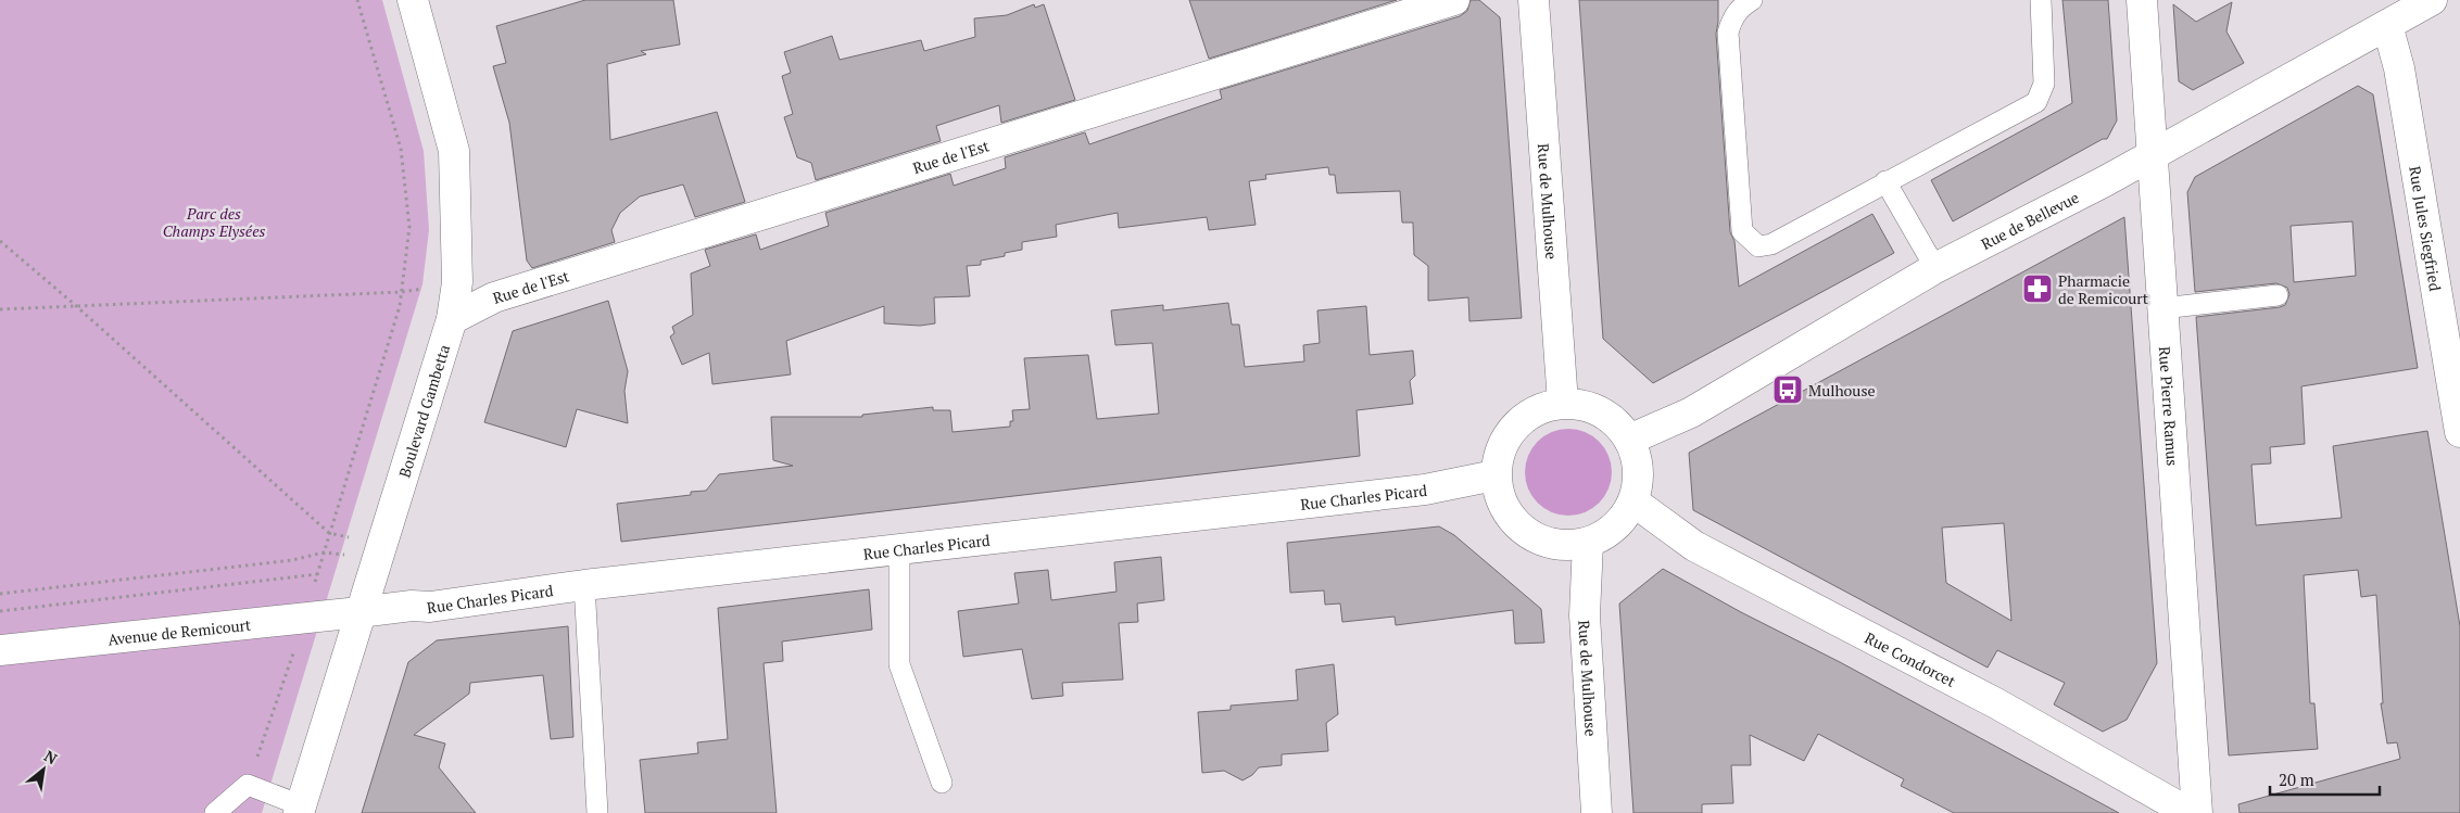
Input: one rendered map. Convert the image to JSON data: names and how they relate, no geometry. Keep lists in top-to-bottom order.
{
  "streets": {
    "street": [
      "Rue de l'Est",
      "Rue de Mulhouse",
      "Rue de Bellevue",
      "Rue Jules Siegfried",
      "Rue Pierre Ramus",
      "Boulevard Gambetta",
      "Rue Charles Picard",
      "Avenue de Remicourt",
      "Rue Condorcet"
    ]
  },
  "crossings": [
    ["Rue de l'Est", "Boulevard Gambetta"],
    ["Rue de Mulhouse", "Rue de Bellevue"],
    ["Rue de Mulhouse", "Rue Charles Picard"],
    ["Rue de Mulhouse", "Rue Condorcet"],
    ["Rue de Bellevue", "Rue Jules Siegfried"],
    ["Rue de Bellevue", "Rue Pierre Ramus"],
    ["Rue de Bellevue", "Rue Charles Picard"],
    ["Rue de Bellevue", "Rue Condorcet"],
    ["Boulevard Gambetta", "Rue Charles Picard"],
    ["Boulevard Gambetta", "Avenue de Remicourt"],
    ["Rue Charles Picard", "Avenue de Remicourt"],
    ["Rue Charles Picard", "Rue Condorcet"]
  ],
  "parks": ["Parc des Champs Elysées"],
  "places": {
    "pharmacy": ["Pharmacie de Remicourt"],
    "bus stop": ["Mulhouse"]
  },
  "scale_bar": "20 m",
  "north": "top right"
}
